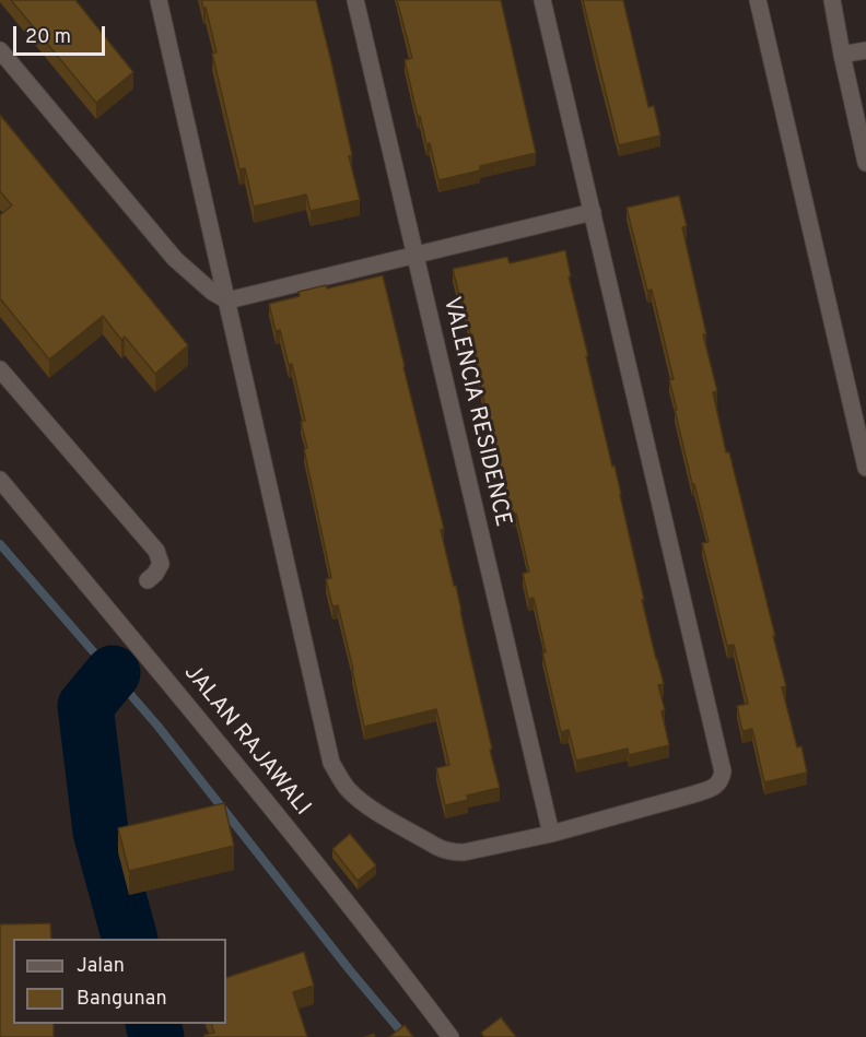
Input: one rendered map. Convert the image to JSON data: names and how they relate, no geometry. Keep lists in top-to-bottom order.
{
  "streets": {
    "street": ["VALENCIA RESIDENCE", "JALAN RAJAWALI"]
  },
  "legend": ["Jalan", "Bangunan"],
  "scale_bar": "20 m"
}
